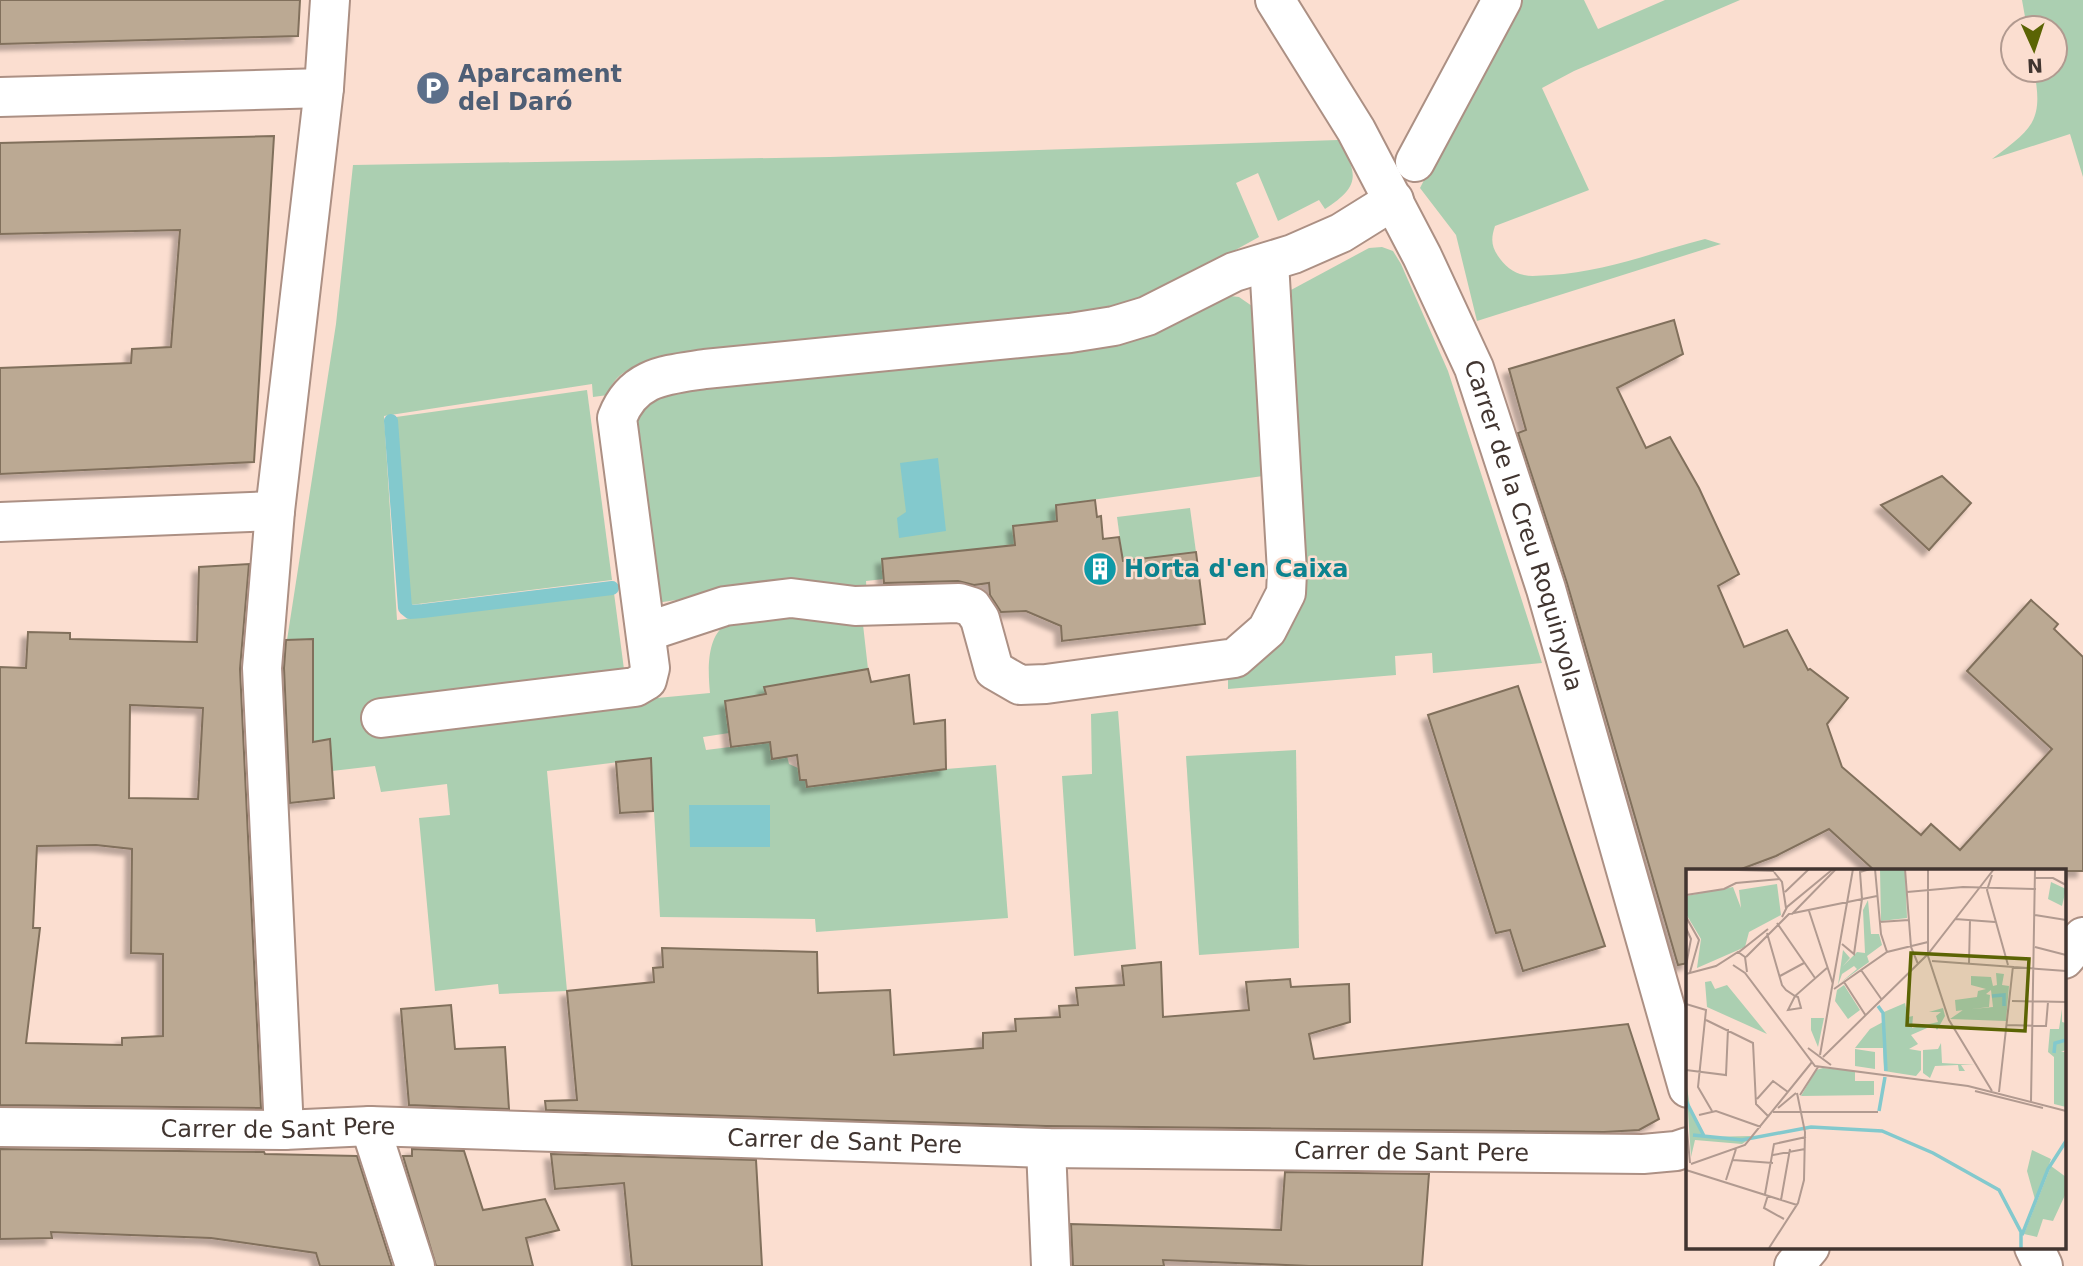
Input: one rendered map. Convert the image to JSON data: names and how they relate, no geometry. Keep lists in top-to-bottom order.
{
  "streets": {
    "street": ["Carrer de la Creu Roquinyola", "Carrer de Sant Pere"]
  },
  "places": {
    "parking": ["Aparcament del Daró"],
    "building": ["Horta d'en Caixa"]
  },
  "north": "bottom"
}
